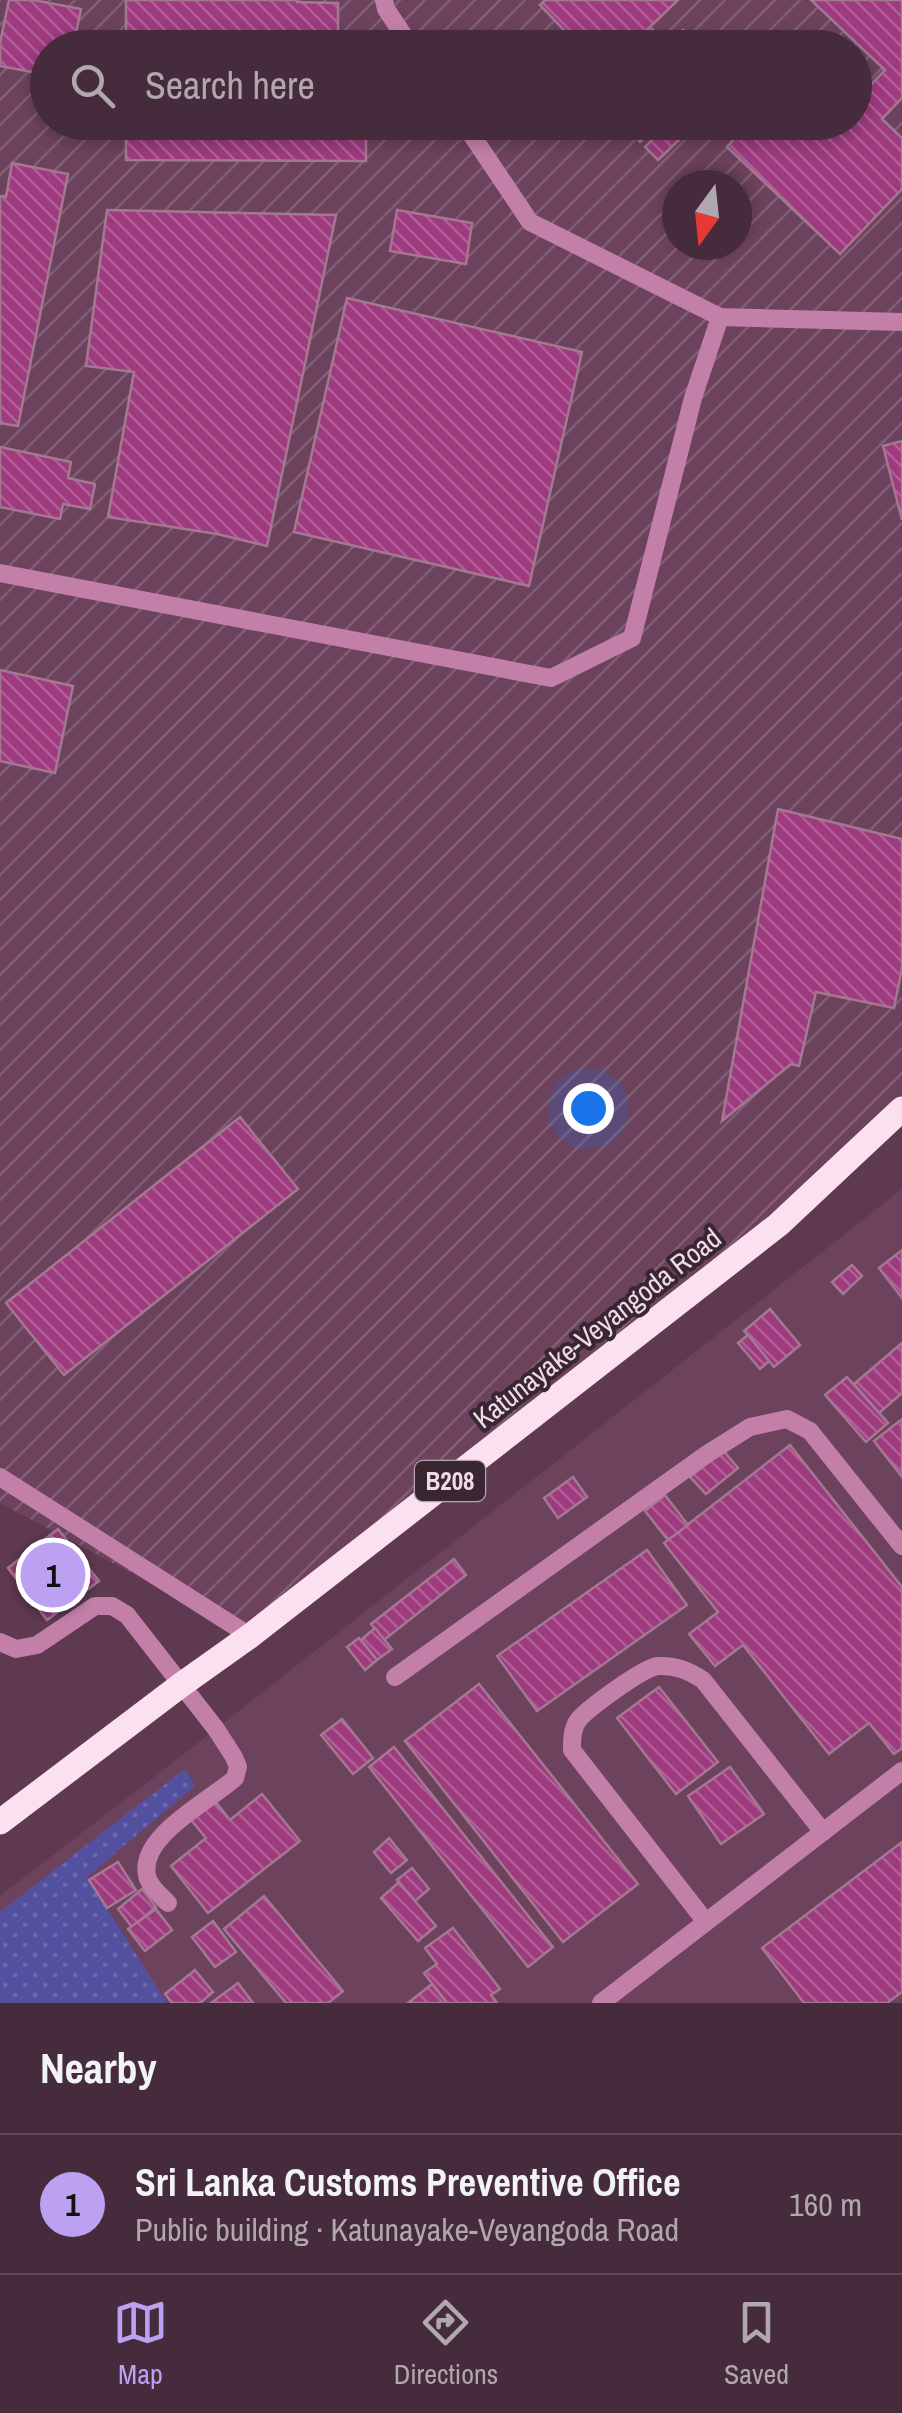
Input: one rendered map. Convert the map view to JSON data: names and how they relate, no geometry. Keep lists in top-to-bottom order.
{
  "streets": {
    "main road": ["Katunayake-Veyangoda Road", "B208"]
  },
  "north": "bottom",
  "page": {
    "search": "Search here",
    "pins": "1",
    "heading": "Nearby",
    "list": [
      {
        "mark": "1",
        "name": "Sri Lanka Customs Preventive Office",
        "note": "Public building · Katunayake-Veyangoda Road",
        "value": "160 m"
      }
    ],
    "nav": ["Map", "Directions", "Saved"]
  }
}
